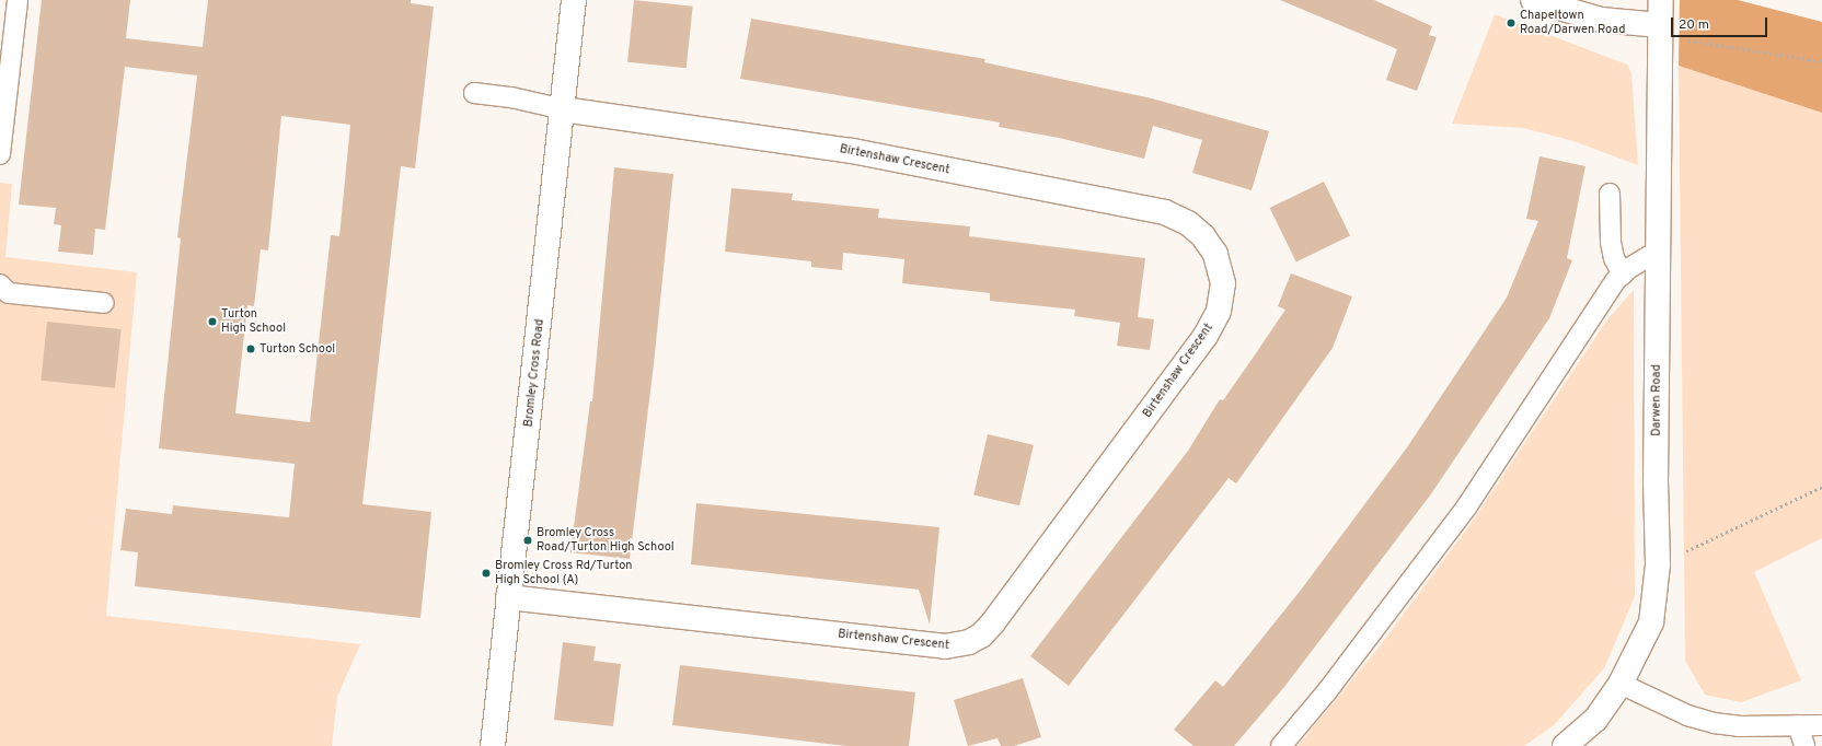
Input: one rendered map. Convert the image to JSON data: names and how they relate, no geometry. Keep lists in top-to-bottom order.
{
  "streets": {
    "street": ["Birtenshaw Crescent", "Bromley Cross Road", "Darwen Road"]
  },
  "crossings": [
    ["Birtenshaw Crescent", "Bromley Cross Road"]
  ],
  "places": [
    "Chapeltown Road/Darwen Road",
    "Turton High School",
    "Turton School",
    "Bromley Cross Road/Turton High School",
    "Bromley Cross Rd/Turton High School (A)"
  ],
  "scale_bar": "20 m"
}
